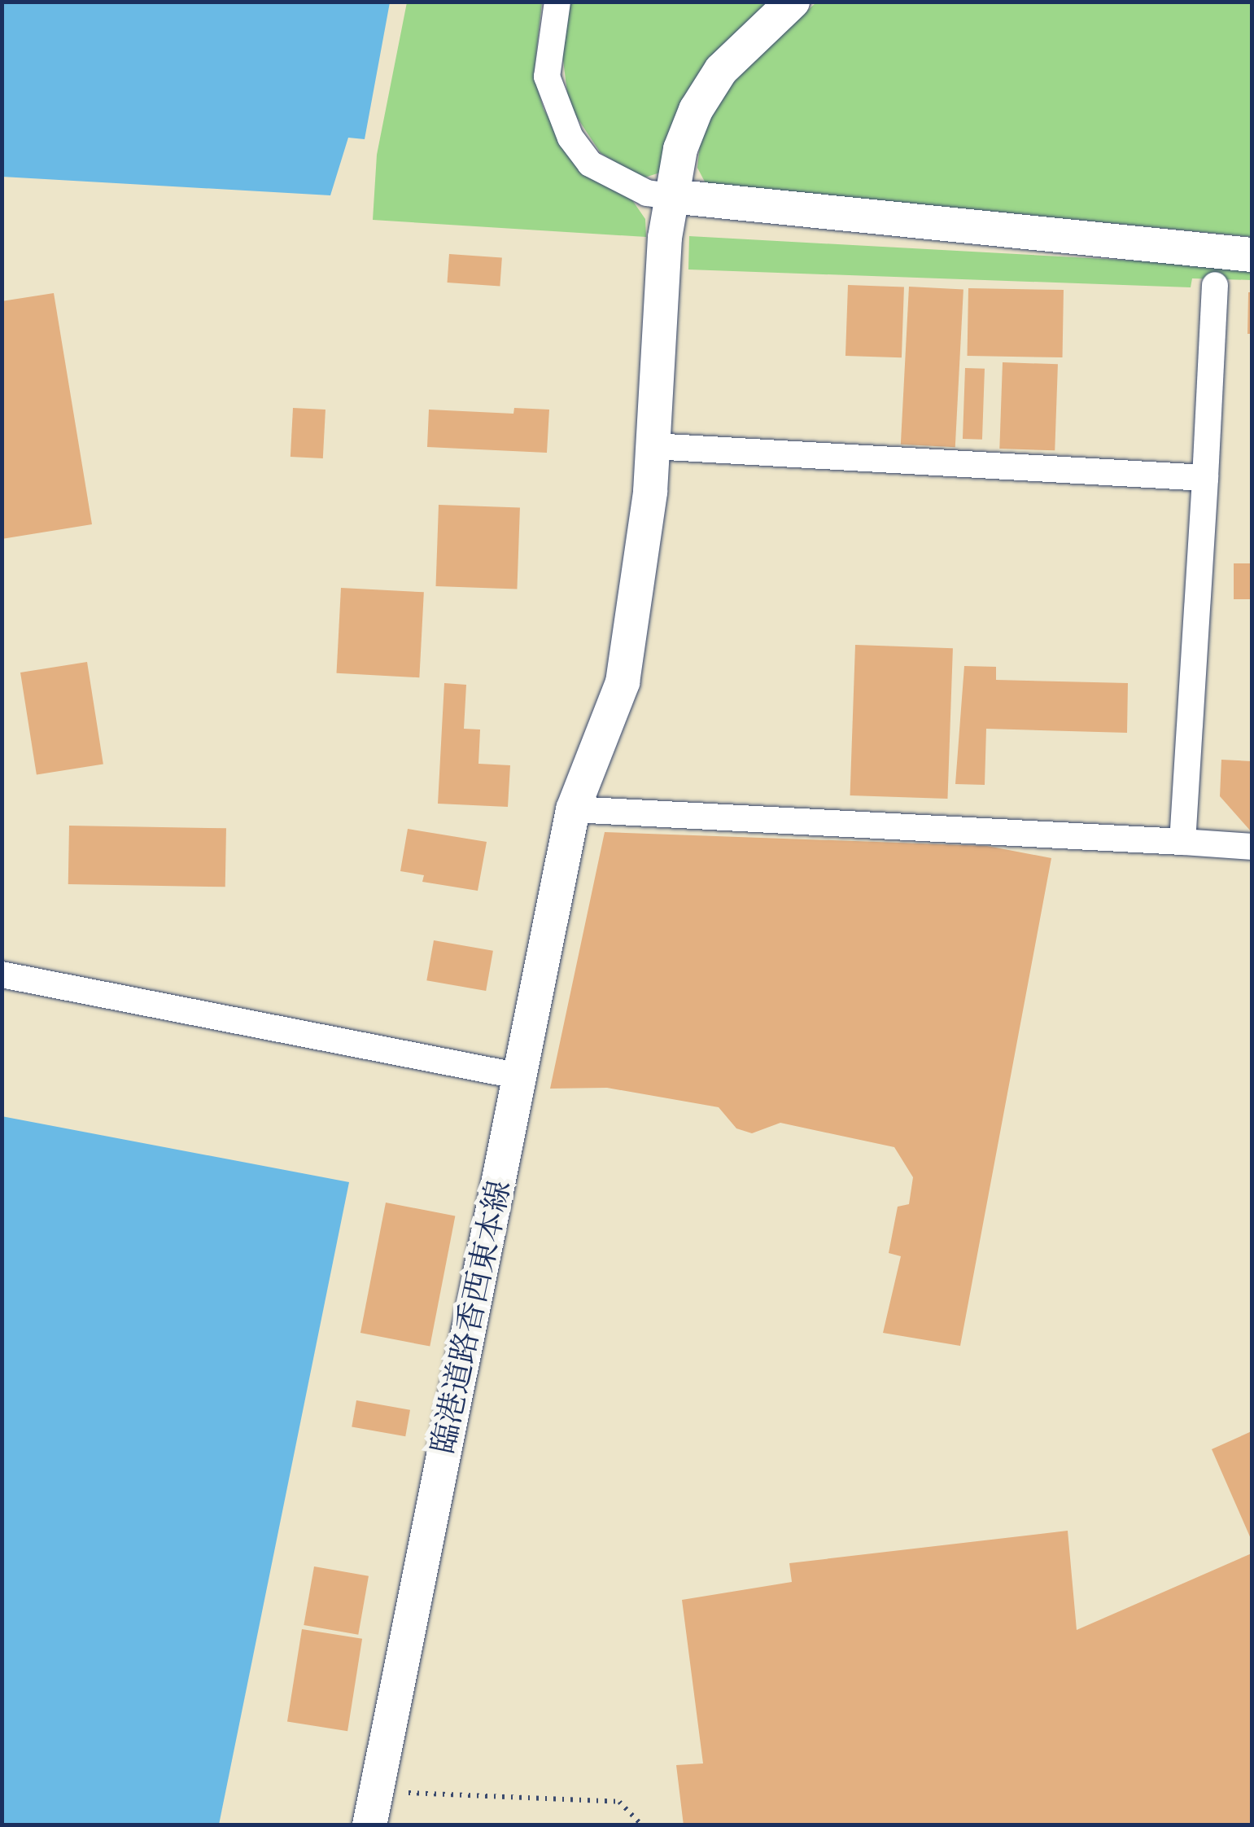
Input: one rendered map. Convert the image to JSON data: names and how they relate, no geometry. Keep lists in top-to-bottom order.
{
  "streets": {
    "street": ["臨港道路香西東本線"]
  }
}
